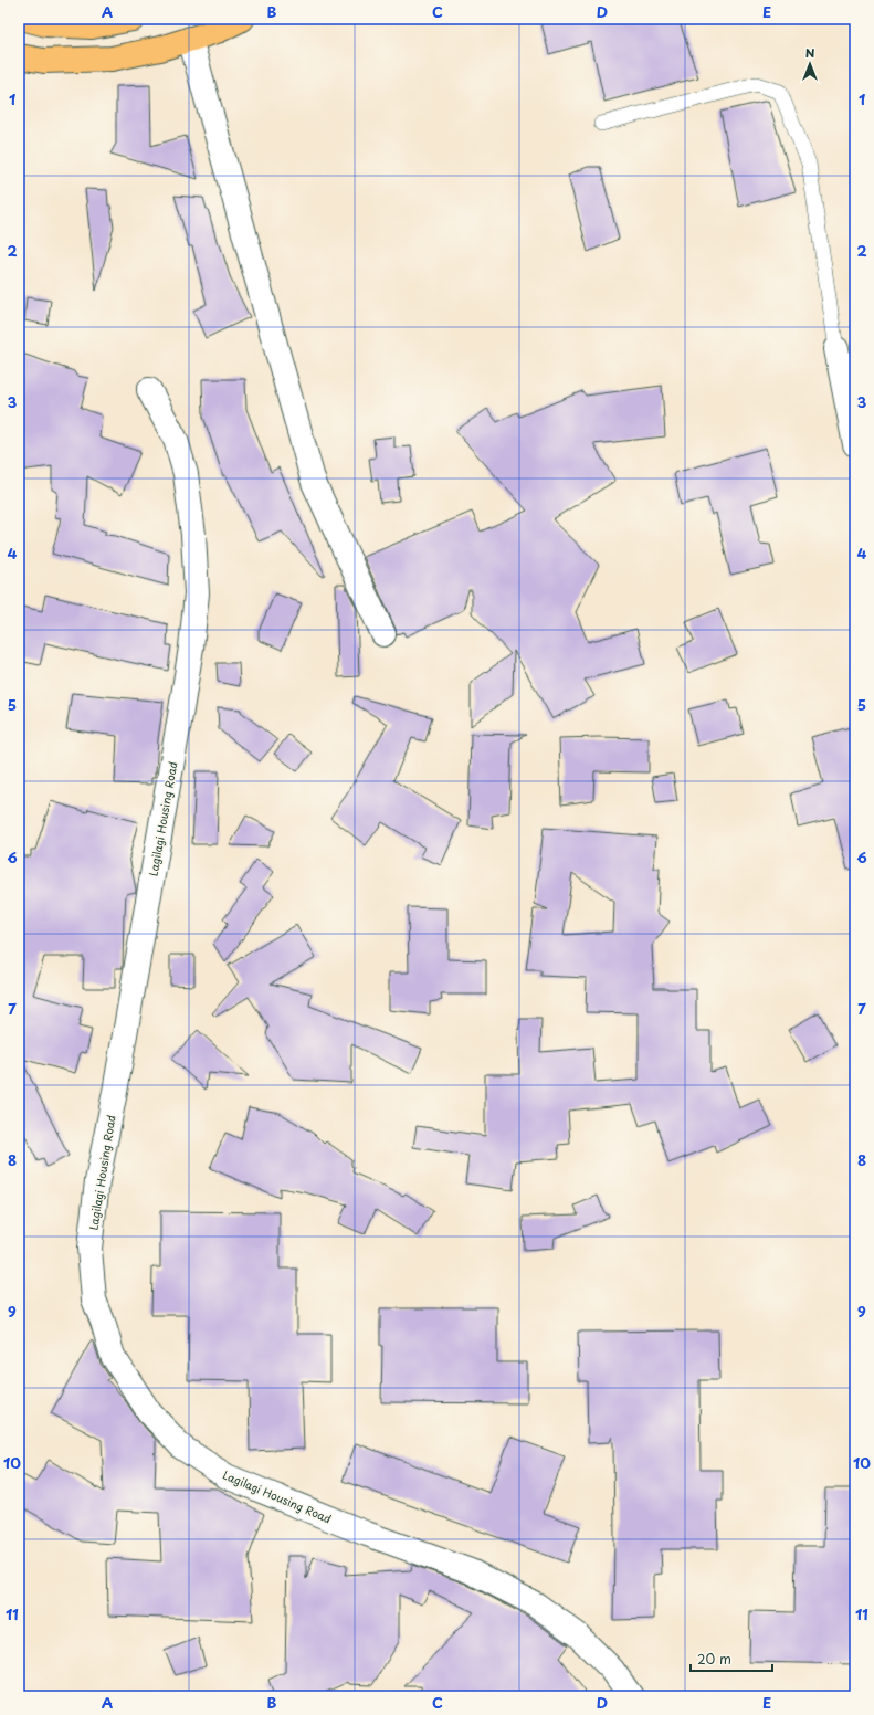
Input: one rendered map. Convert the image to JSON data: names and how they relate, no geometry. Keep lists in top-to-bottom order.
{
  "streets": {
    "street": ["Lagilagi Housing Road"]
  },
  "scale_bar": "20 m",
  "north": "top",
  "grid": {
    "columns": [
      "A",
      "B",
      "C",
      "D",
      "E"
    ],
    "rows": [
      "1",
      "2",
      "3",
      "4",
      "5",
      "6",
      "7",
      "8",
      "9",
      "10",
      "11"
    ]
  }
}
